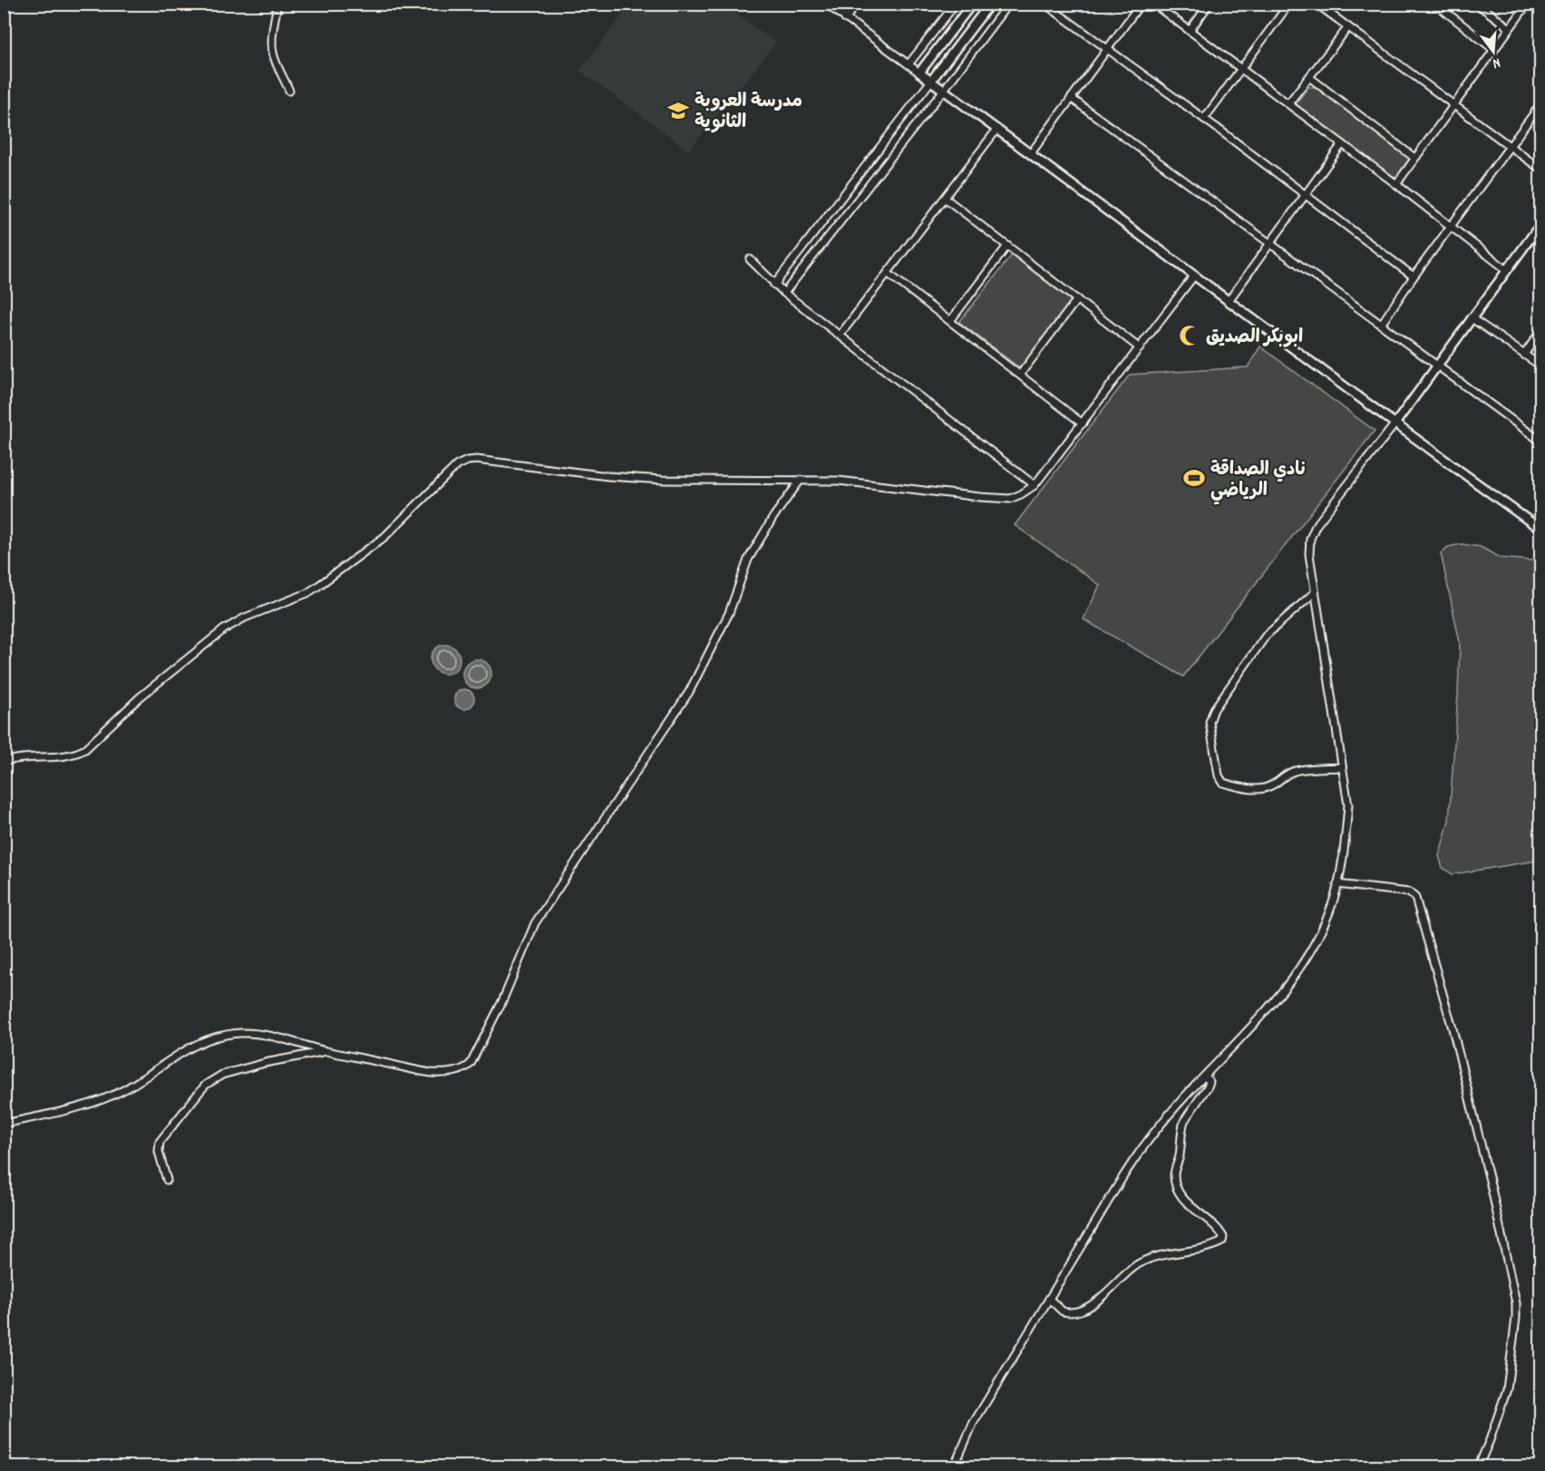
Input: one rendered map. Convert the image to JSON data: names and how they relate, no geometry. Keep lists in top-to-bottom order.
{
  "places": {
    "school or university": ["مدرسة العروبة الثانوية"],
    "mosque": ["ابوبكر الصديق"],
    "sports": ["نادي الصداقة الرياضي"]
  },
  "north": "bottom"
}
